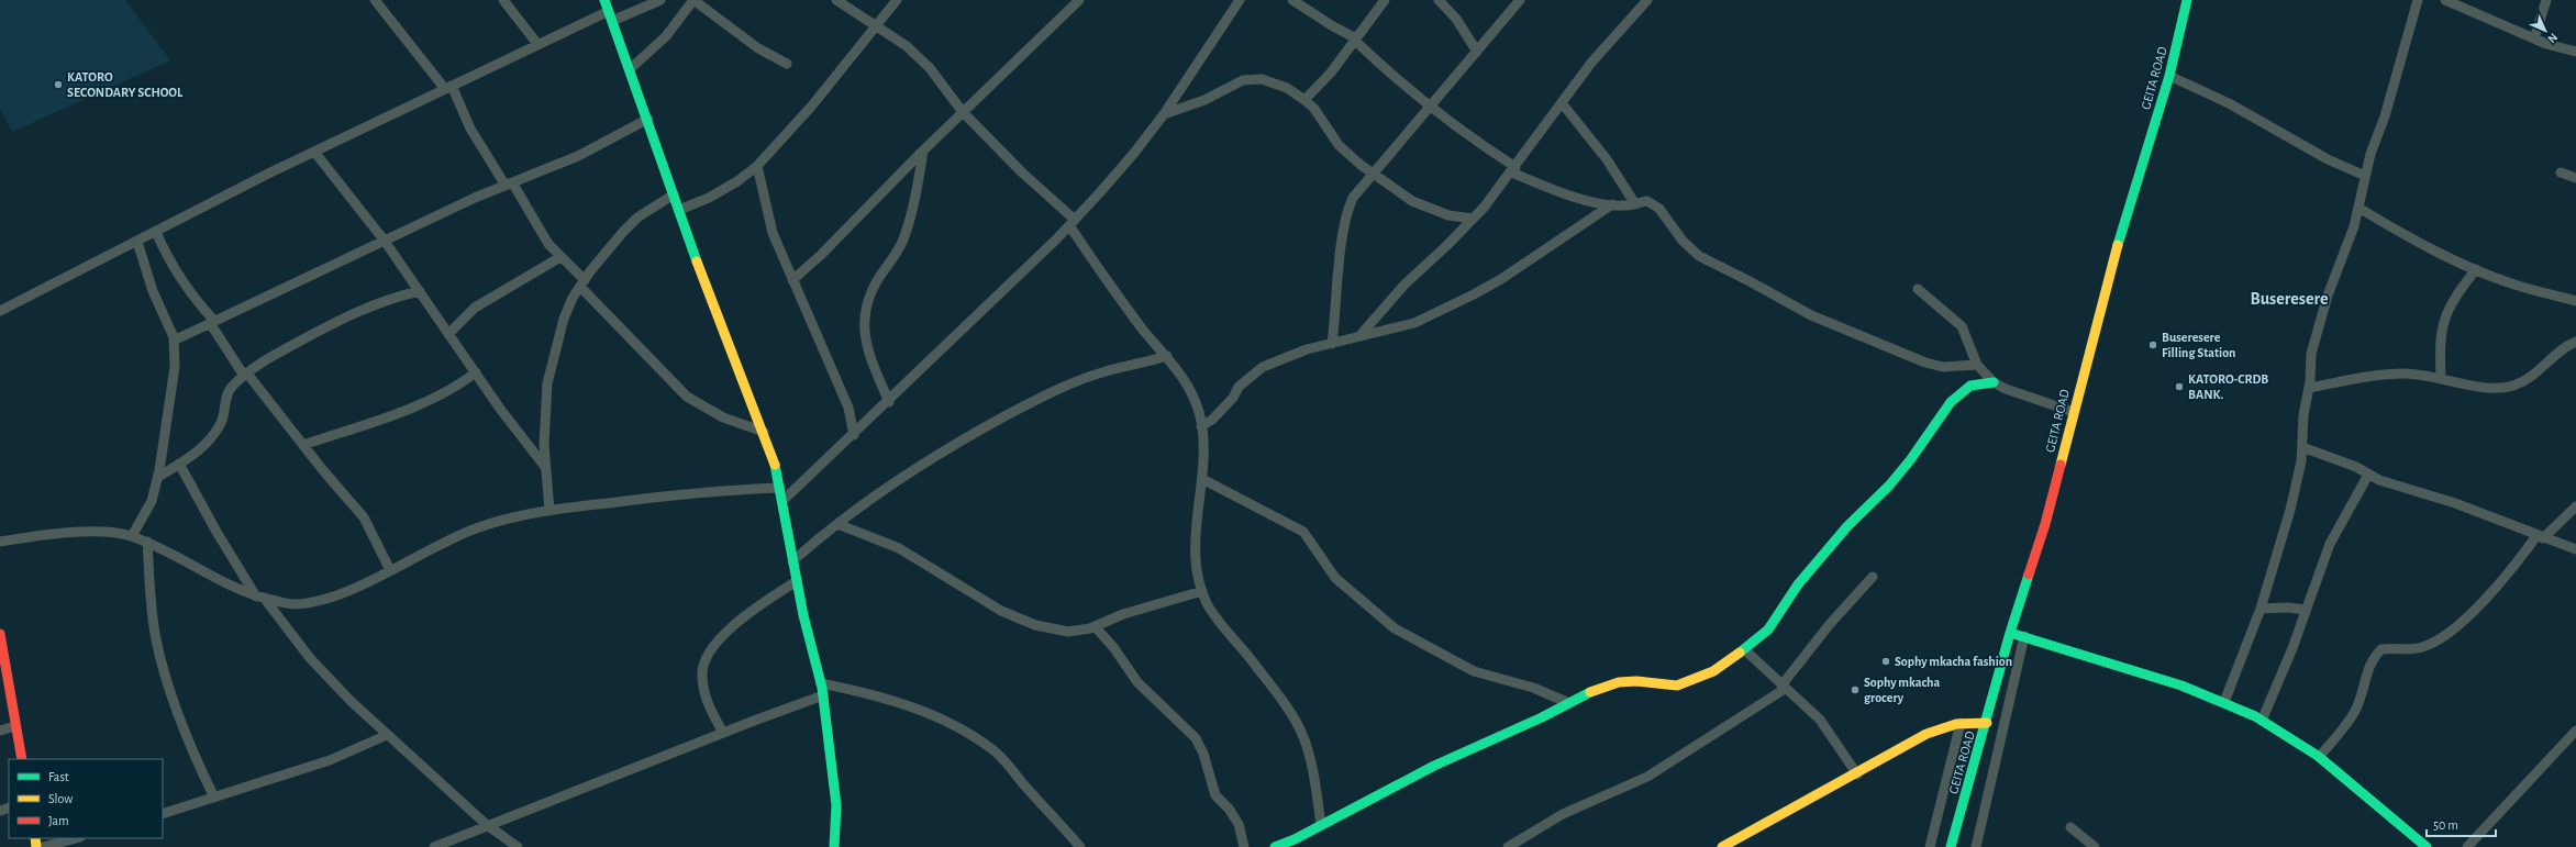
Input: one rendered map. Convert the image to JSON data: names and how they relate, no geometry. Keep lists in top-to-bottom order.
{
  "streets": {
    "main road": ["GEITA ROAD"]
  },
  "districts": ["Buseresere"],
  "places": [
    "KATORO SECONDARY SCHOOL",
    "Buseresere Filling Station",
    "KATORO-CRDB BANK.",
    "Sophy mkacha fashion",
    "Sophy mkacha grocery"
  ],
  "legend": ["Fast", "Slow", "Jam"],
  "scale_bar": "50 m",
  "north": "bottom right"
}
